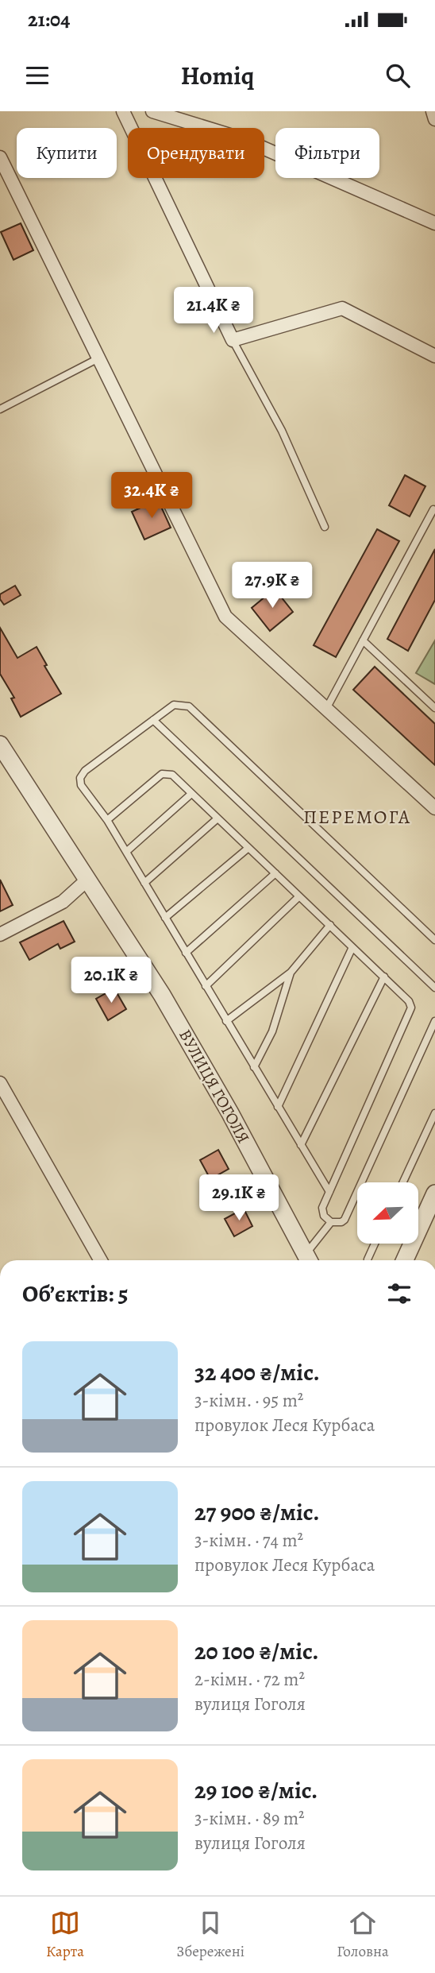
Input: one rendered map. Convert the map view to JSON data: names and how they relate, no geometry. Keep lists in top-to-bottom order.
{
  "streets": {
    "street": ["ВУЛИЦЯ ГОГОЛЯ"]
  },
  "districts": ["ПЕРЕМОГА"],
  "north": "bottom left",
  "page": {
    "status": "21:04",
    "header": "Homiq",
    "chip": ["Купити", "Орендувати", "Фільтри"],
    "price": [
      "21.4K ₴",
      "32.4K ₴",
      "27.9K ₴",
      "20.1K ₴",
      "29.1K ₴"
    ],
    "heading": "Об’єктів: 5",
    "list": [
      {
        "name": "32 400 ₴/міс.",
        "note": "3-кімн. · 95 m² · провулок Леся Курбаса"
      },
      {
        "name": "27 900 ₴/міс.",
        "note": "3-кімн. · 74 m² · провулок Леся Курбаса"
      },
      {
        "name": "20 100 ₴/міс.",
        "note": "2-кімн. · 72 m² · вулиця Гоголя"
      },
      {
        "name": "29 100 ₴/міс.",
        "note": "3-кімн. · 89 m² · вулиця Гоголя"
      }
    ],
    "tabs": ["Карта", "Збережені", "Головна"]
  }
}
